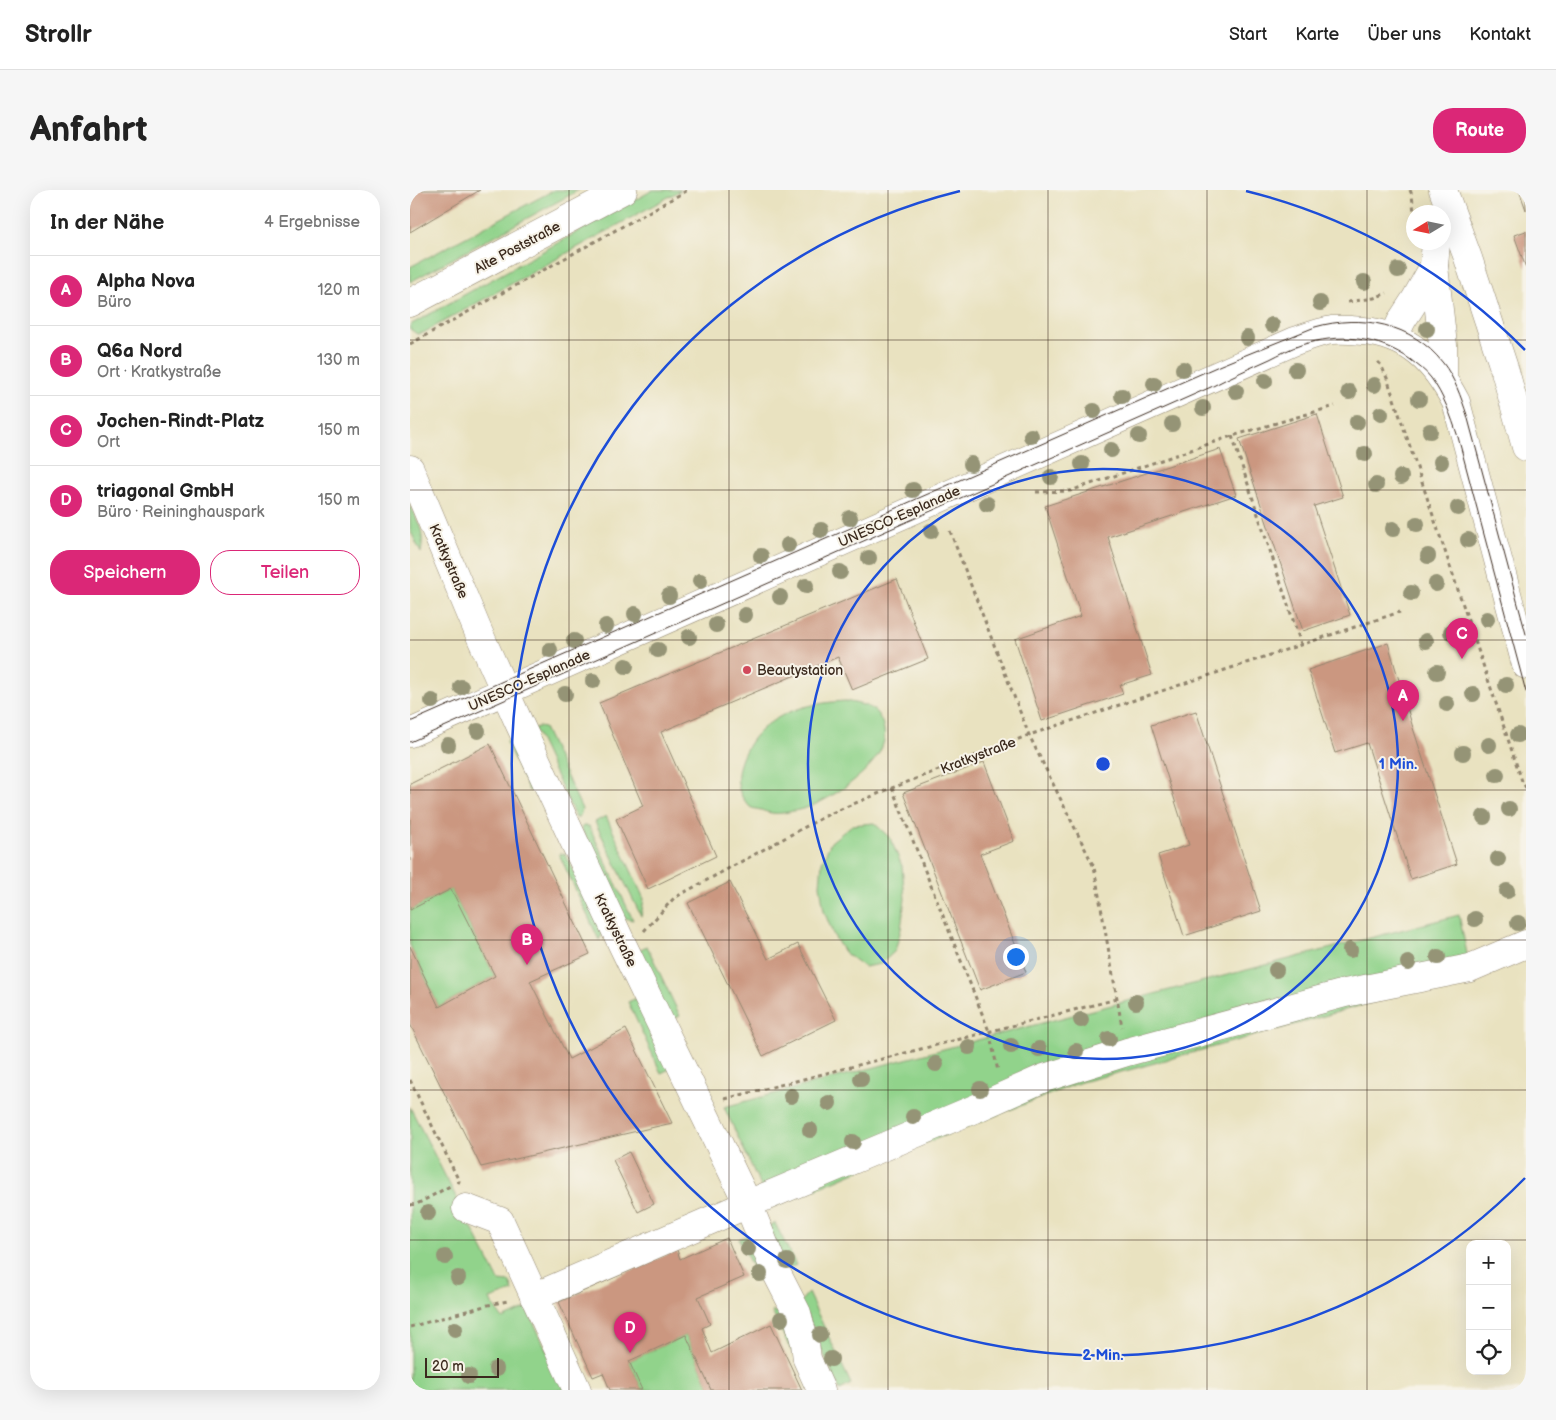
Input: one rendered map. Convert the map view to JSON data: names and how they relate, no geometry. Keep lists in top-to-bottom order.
{
  "streets": {
    "street": ["Alte Poststraße", "UNESCO-Esplanade", "Kratkystraße"]
  },
  "crossings": [
    ["UNESCO-Esplanade", "Kratkystraße"]
  ],
  "places": ["Beautystation"],
  "scale_bar": "20 m",
  "north": "left",
  "page": {
    "header": "Strollr",
    "nav": [
      "Start",
      "Karte",
      "Über uns",
      "Kontakt"
    ],
    "buttons": [
      "Route",
      ["Speichern", "Teilen"]
    ],
    "title": "Anfahrt",
    "heading": ["In der Nähe", "4 Ergebnisse"],
    "list": [
      {
        "mark": "A",
        "name": "Alpha Nova",
        "note": "Büro",
        "value": "120 m"
      },
      {
        "mark": "B",
        "name": "Q6a Nord",
        "note": "Ort · Kratkystraße",
        "value": "130 m"
      },
      {
        "mark": "C",
        "name": "Jochen-Rindt-Platz",
        "note": "Ort",
        "value": "150 m"
      },
      {
        "mark": "D",
        "name": "triagonal GmbH",
        "note": "Büro · Reininghauspark",
        "value": "150 m"
      }
    ],
    "pins": [
      "C",
      "A",
      "B",
      "D"
    ],
    "map_buttons": ["+", "−"],
    "scale": "20 m"
  },
  "rings": ["1 Min.", "2 Min."]
}
